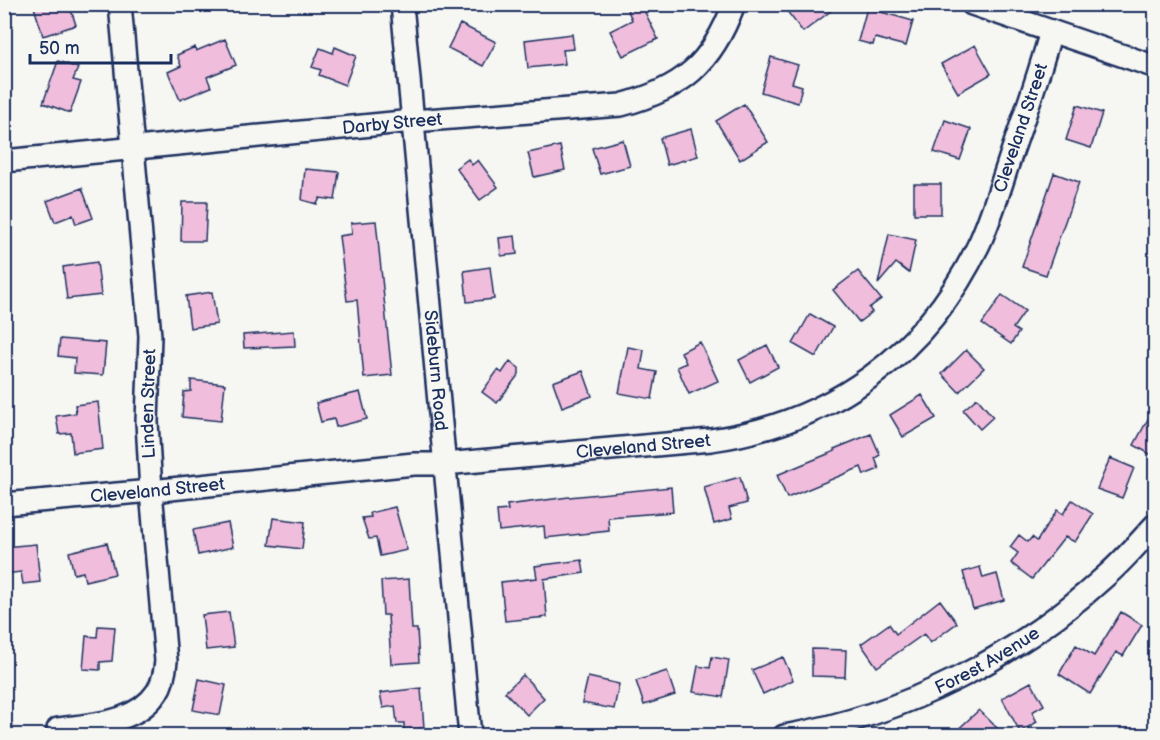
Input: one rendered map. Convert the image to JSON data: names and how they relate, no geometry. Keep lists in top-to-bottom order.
{
  "streets": {
    "street": [
      "Darby Street",
      "Cleveland Street",
      "Sideburn Road",
      "Linden Street",
      "Forest Avenue"
    ]
  },
  "crossings": [
    ["Darby Street", "Sideburn Road"],
    ["Darby Street", "Linden Street"],
    ["Cleveland Street", "Sideburn Road"],
    ["Cleveland Street", "Linden Street"]
  ],
  "scale_bar": "50 m"
}
